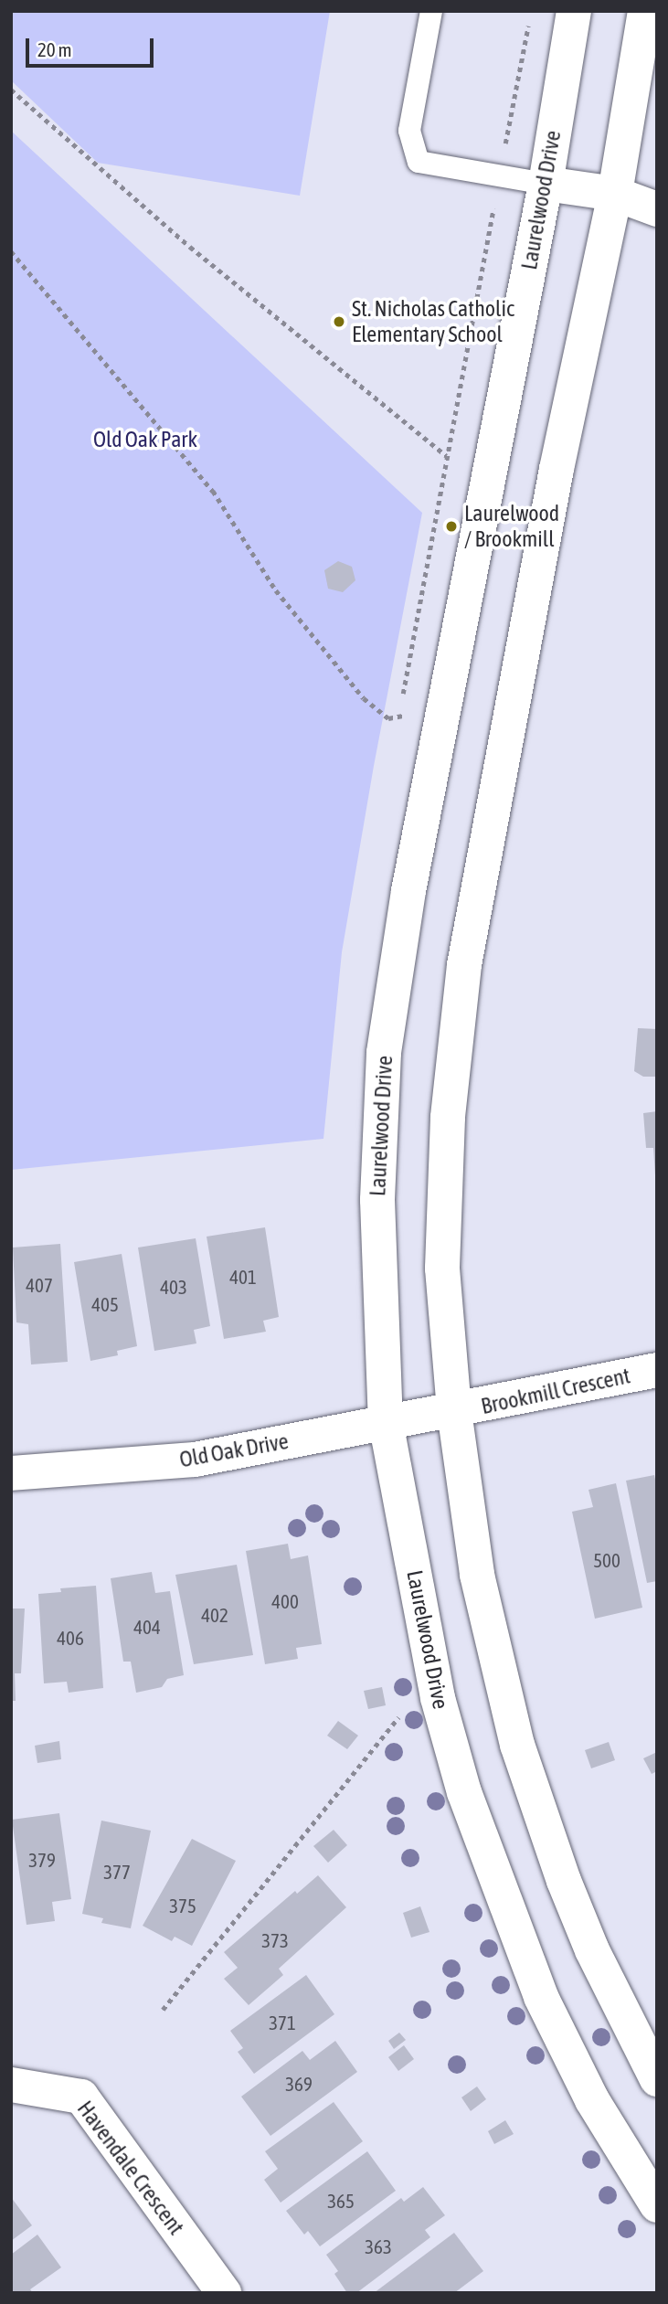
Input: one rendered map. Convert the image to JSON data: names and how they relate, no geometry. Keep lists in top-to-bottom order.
{
  "streets": {
    "street": [
      "Laurelwood Drive",
      "Brookmill Crescent",
      "Old Oak Drive",
      "Havendale Crescent"
    ]
  },
  "crossings": [
    ["Laurelwood Drive", "Old Oak Drive"],
    ["Brookmill Crescent", "Old Oak Drive"]
  ],
  "parks": ["Old Oak Park"],
  "places": ["St. Nicholas Catholic Elementary School", "Laurelwood / Brookmill"],
  "house_numbers": [
    "401",
    "407",
    "403",
    "405",
    "500",
    "400",
    "402",
    "404",
    "406",
    "379",
    "377",
    "375",
    "373",
    "371",
    "369",
    "365",
    "363"
  ],
  "scale_bar": "20 m"
}
